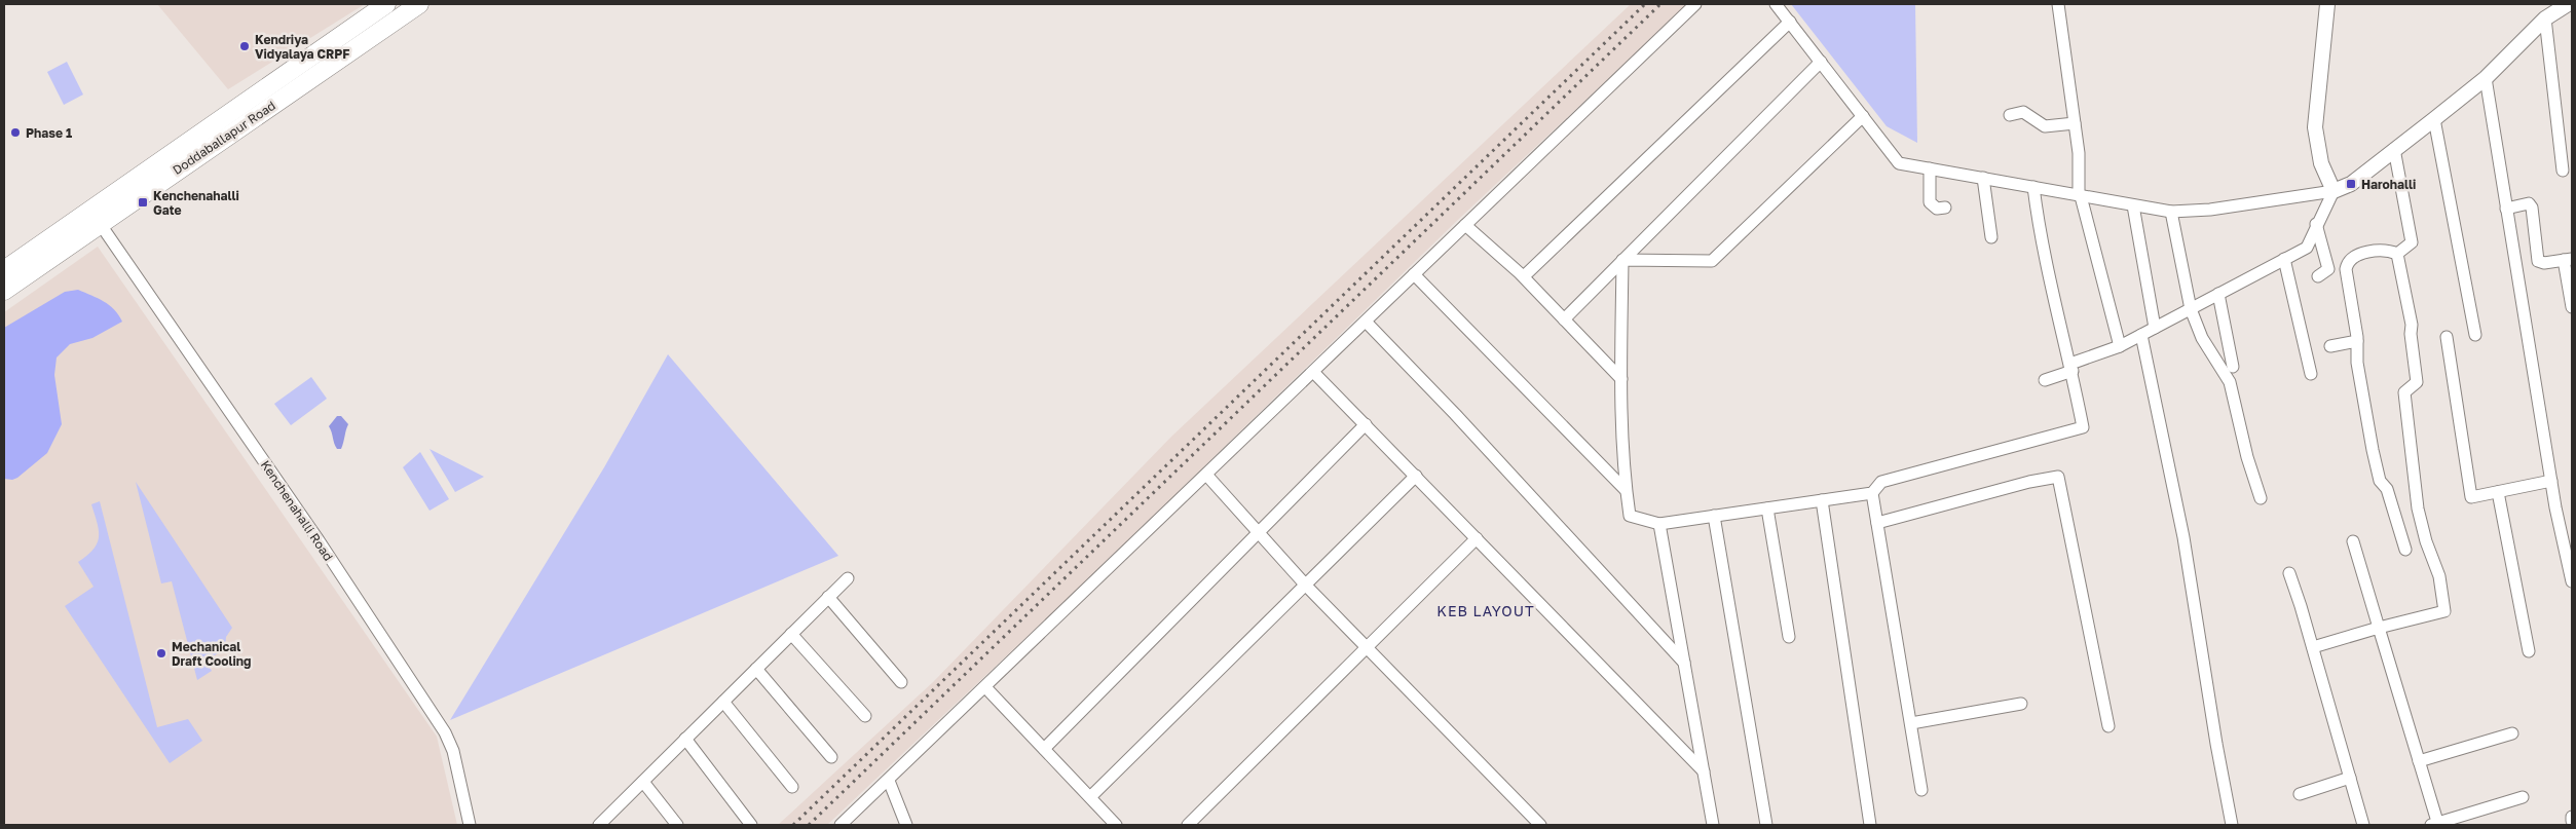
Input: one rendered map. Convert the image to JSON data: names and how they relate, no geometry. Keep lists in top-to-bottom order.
{
  "streets": {
    "main road": ["Doddaballapur Road"],
    "street": ["Kenchenahalli Road"]
  },
  "crossings": [
    ["Doddaballapur Road", "Kenchenahalli Road"]
  ],
  "districts": ["KEB LAYOUT"],
  "places": {
    "other": ["Kendriya Vidyalaya CRPF", "Phase 1", "Mechanical Draft Cooling"],
    "transit": ["Harohalli", "Kenchenahalli Gate"]
  }
}
